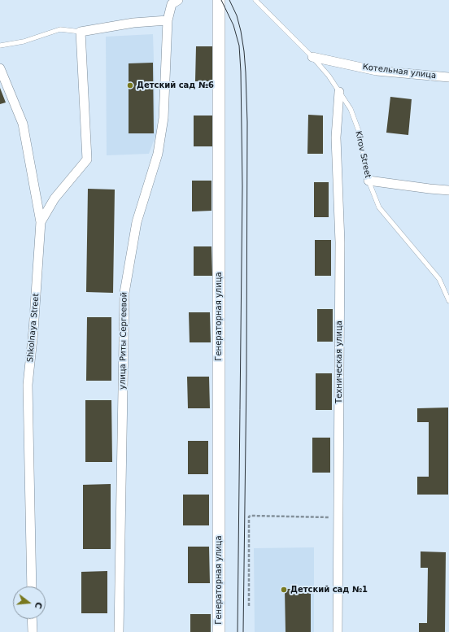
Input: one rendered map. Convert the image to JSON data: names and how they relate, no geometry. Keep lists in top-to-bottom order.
{
  "streets": {
    "main road": ["Генераторная улица"],
    "street": [
      "Котельная улица",
      "Shkolnaya Street",
      "улица Риты Сергеевой",
      "Техническая улица"
    ],
    "lane": ["Kirov Street"]
  },
  "crossings": [
    ["Котельная улица", "Kirov Street"],
    ["Kirov Street", "Техническая улица"]
  ],
  "places": ["Детский сад №6", "Детский сад №1"],
  "north": "right"
}
